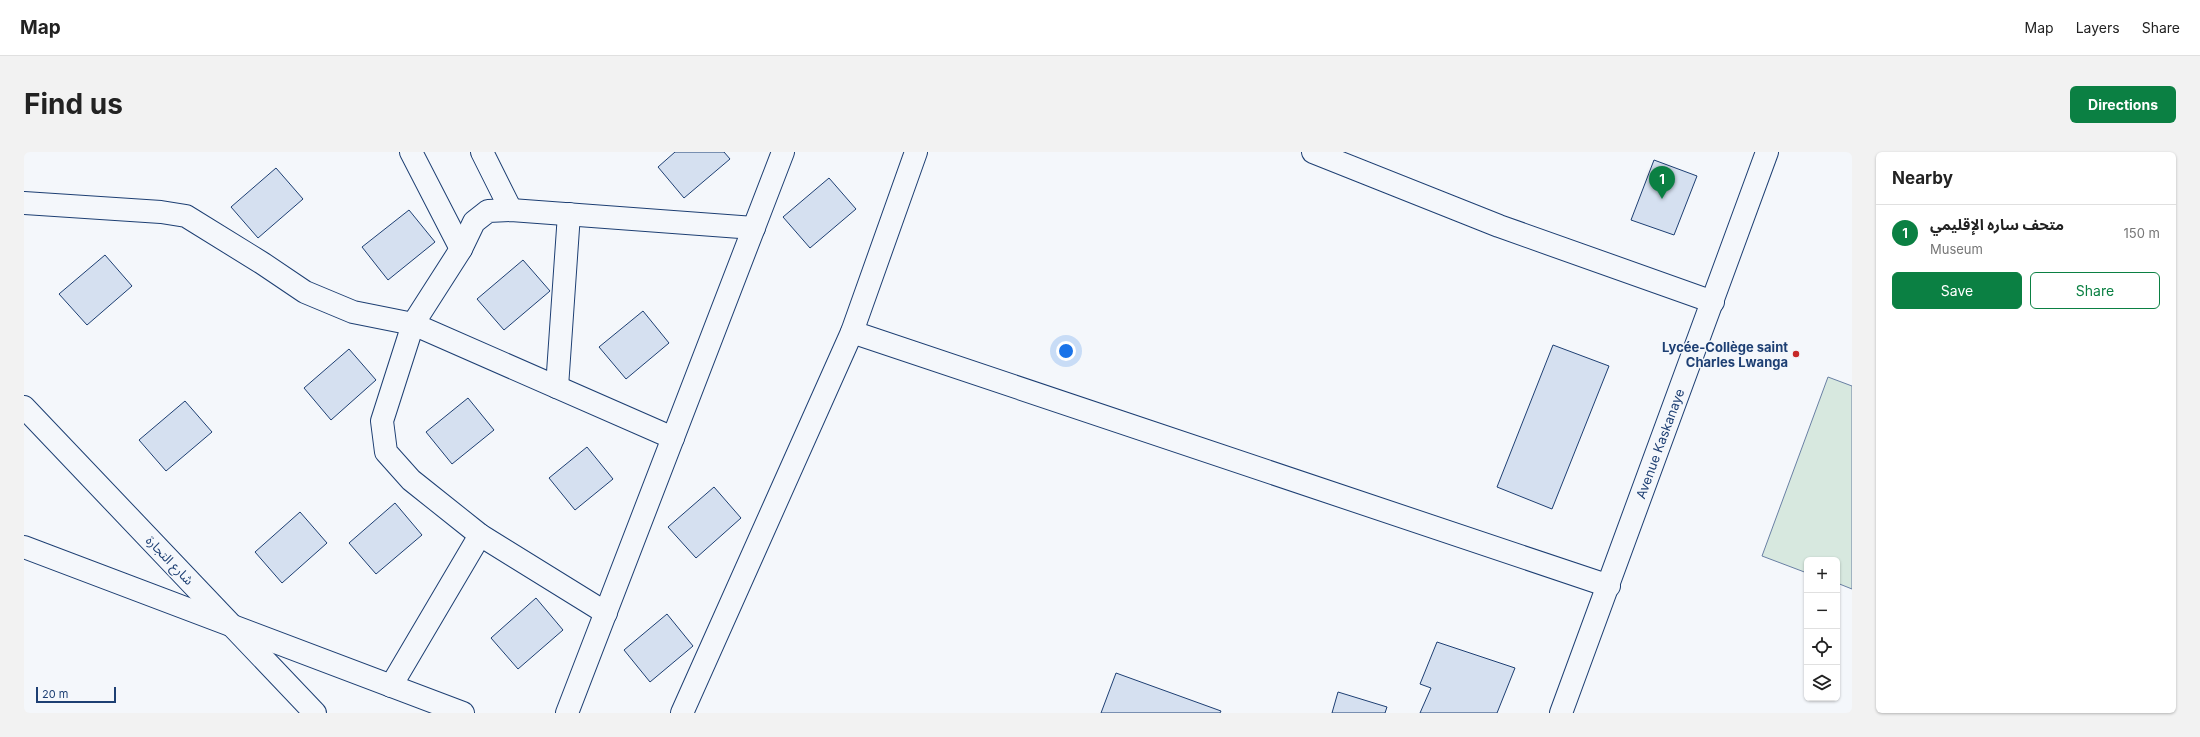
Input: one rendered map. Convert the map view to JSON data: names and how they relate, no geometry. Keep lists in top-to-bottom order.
{
  "streets": {
    "street": ["Avenue Kaskanaye", "شارع التجارة"]
  },
  "places": ["Lycée-Collège saint Charles Lwanga"],
  "scale_bar": "20 m",
  "page": {
    "header": "Map",
    "nav": ["Map", "Layers", "Share"],
    "buttons": [
      "Directions",
      ["Save", "Share"]
    ],
    "title": "Find us",
    "heading": "Nearby",
    "pins": "1",
    "list": [
      {
        "mark": "1",
        "name": "متحف ساره الإقليمي",
        "note": "Museum",
        "value": "150 m"
      }
    ],
    "map_buttons": ["+", "−"],
    "scale": "20 m"
  }
}
